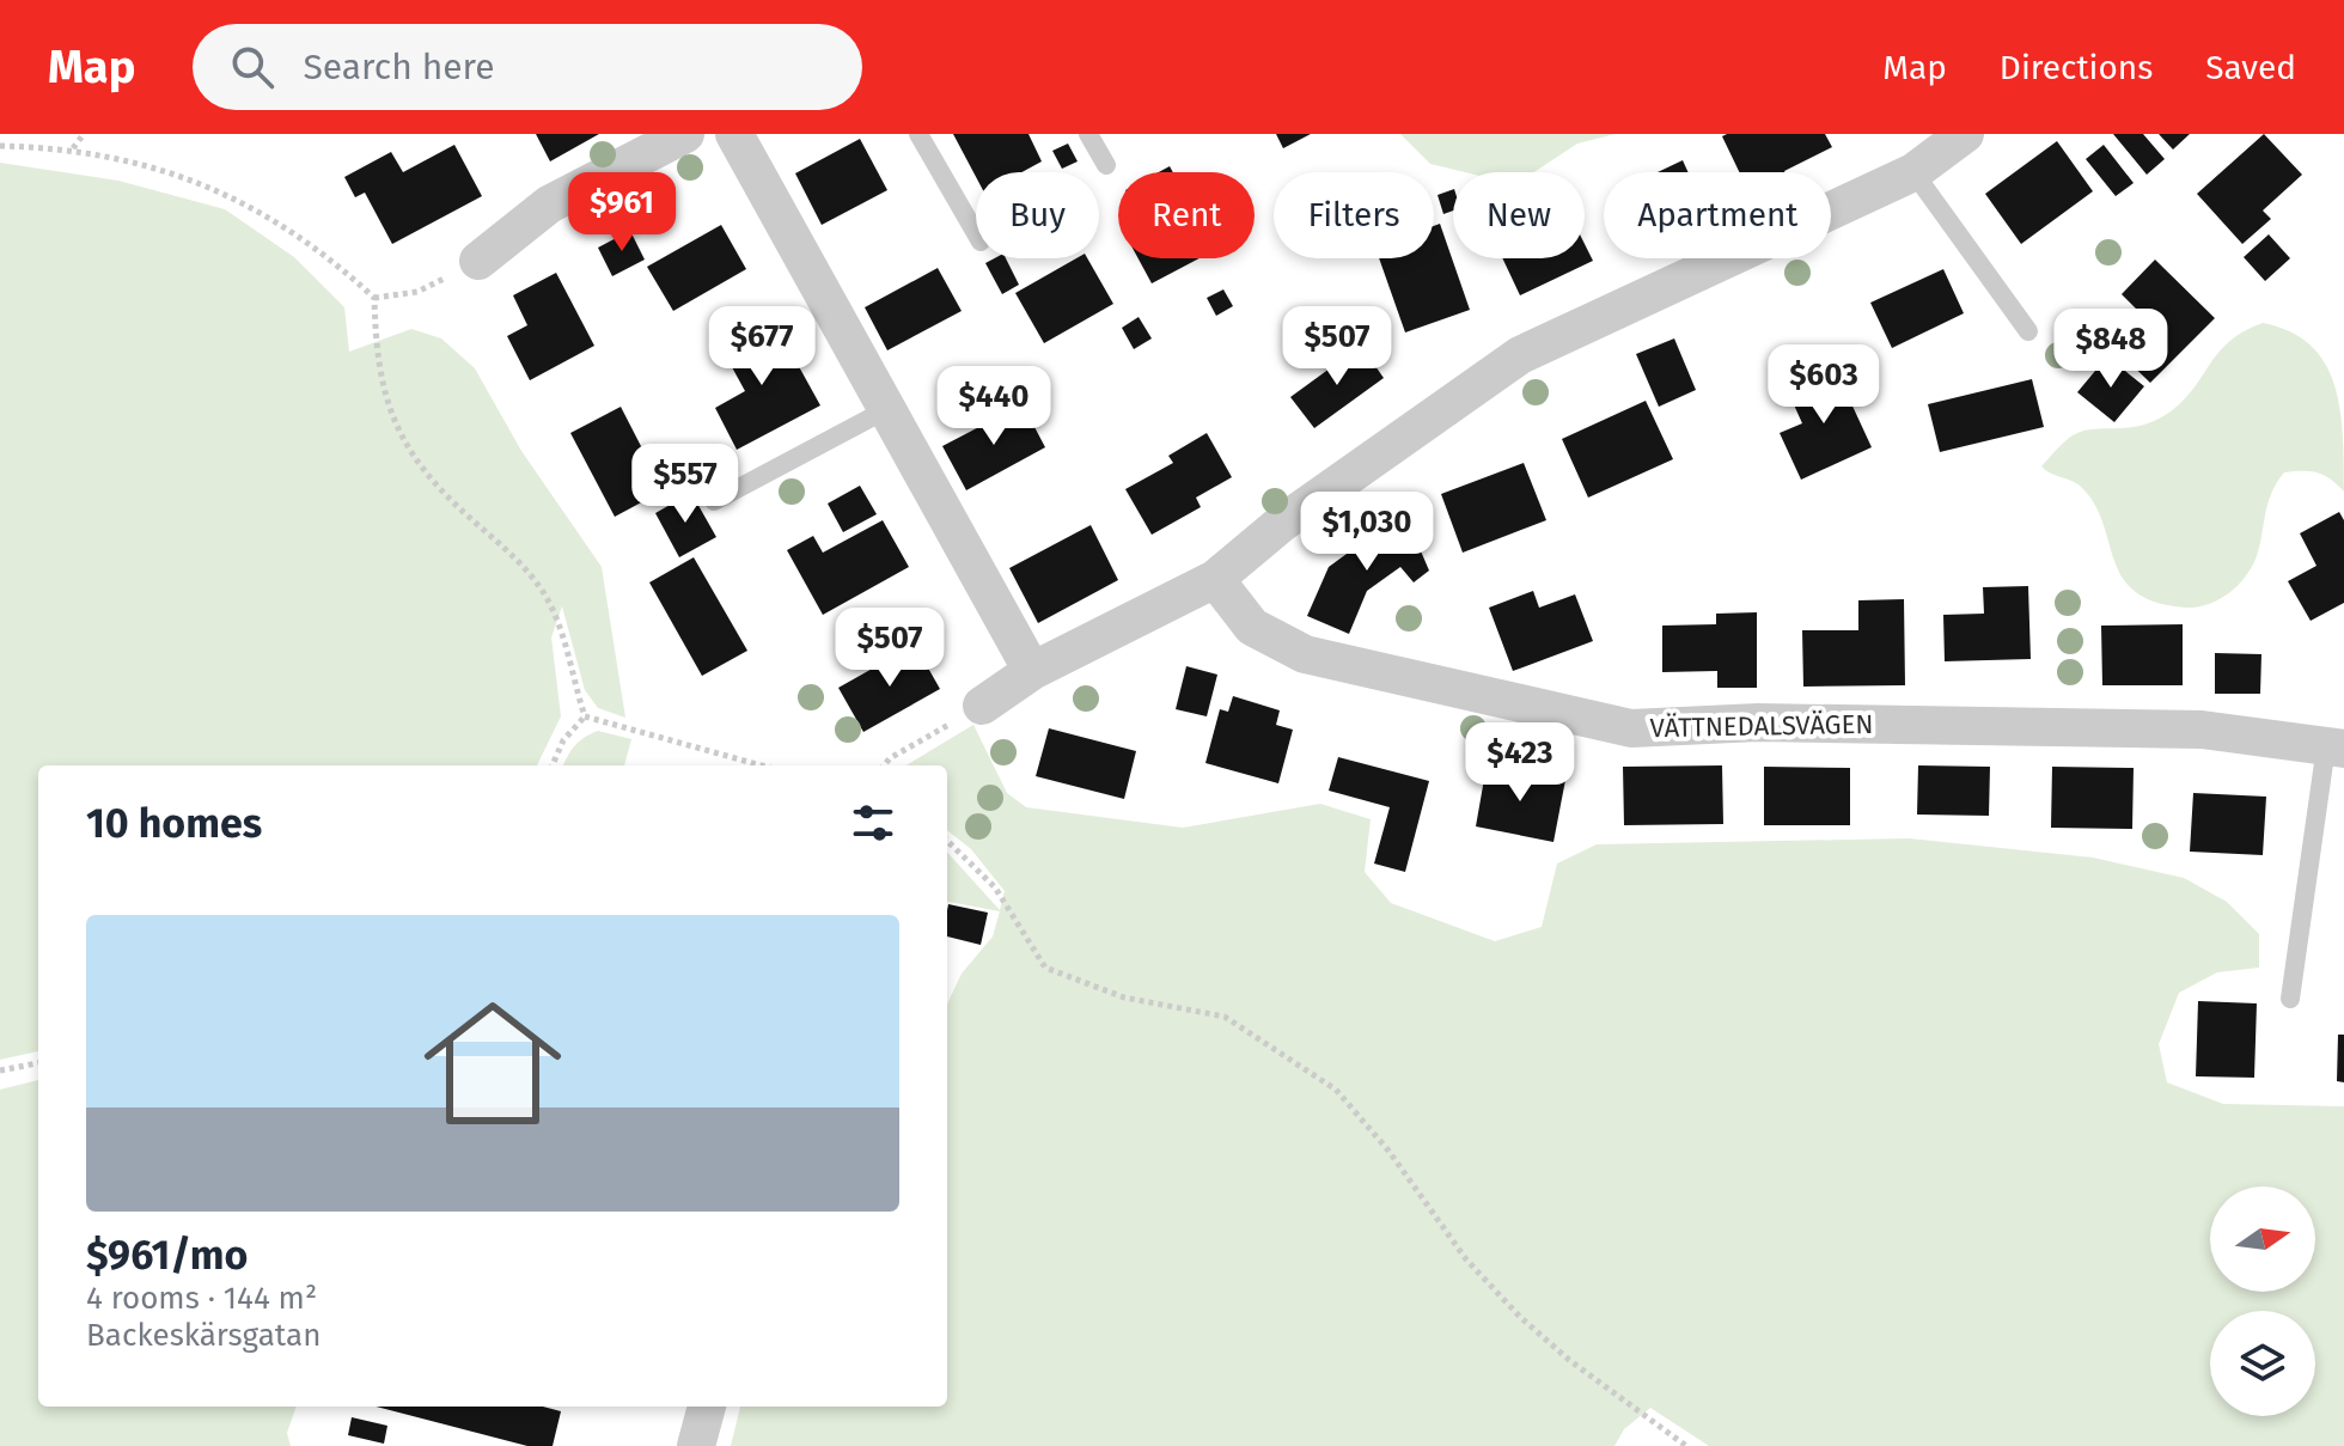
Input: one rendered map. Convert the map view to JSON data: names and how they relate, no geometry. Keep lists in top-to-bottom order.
{
  "streets": {
    "street": ["VÄTTNEDALSVÄGEN"]
  },
  "north": "right",
  "page": {
    "header": "Map",
    "search": "Search here",
    "nav": ["Map", "Directions", "Saved"],
    "price": [
      "$961",
      "$677",
      "$507",
      "$848",
      "$603",
      "$440",
      "$557",
      "$1,030",
      "$507",
      "$423"
    ],
    "chip": [
      "Buy",
      "Rent",
      "Filters",
      "New",
      "Apartment"
    ],
    "heading": "10 homes",
    "list": [
      {
        "name": "$961/mo",
        "note": "4 rooms · 144 m² · Backeskärsgatan"
      }
    ]
  }
}
